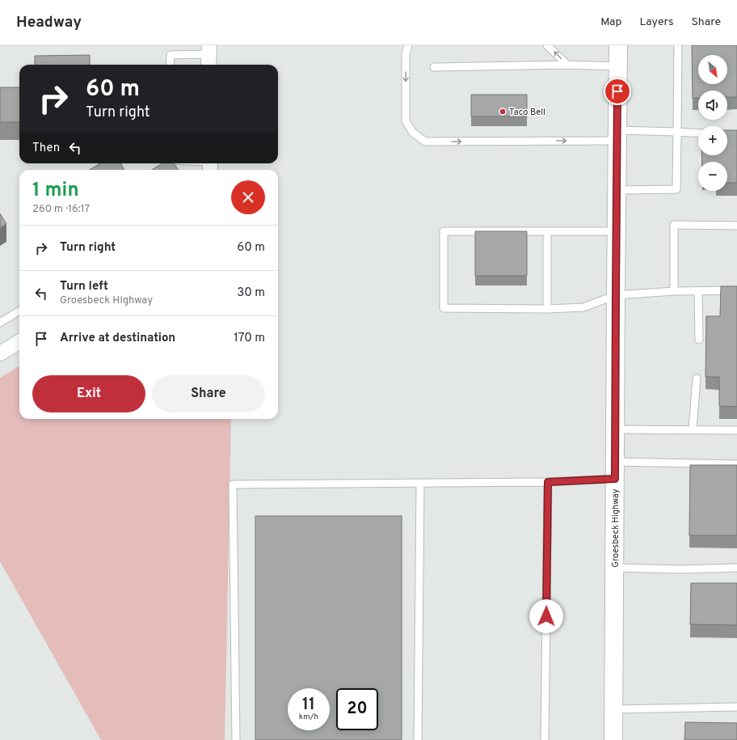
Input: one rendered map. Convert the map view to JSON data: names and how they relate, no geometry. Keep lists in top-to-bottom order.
{
  "streets": {
    "main road": ["Groesbeck Highway"]
  },
  "places": ["Taco Bell"],
  "north": "bottom right",
  "page": {
    "header": "Headway",
    "nav": ["Map", "Layers", "Share"],
    "map_buttons": ["+", "−"],
    "turn": ["60 m", "Turn right"],
    "then": "Then",
    "heading": ["1 min", "260 m · 16:17"],
    "list": [
      {
        "name": "Turn right",
        "value": "60 m"
      },
      {
        "name": "Turn left",
        "note": "Groesbeck Highway",
        "value": "30 m"
      },
      {
        "name": "Arrive at destination",
        "value": "170 m"
      }
    ],
    "buttons": ["Exit", "Share"],
    "speed": "11 km/h",
    "limit": "20"
  }
}
